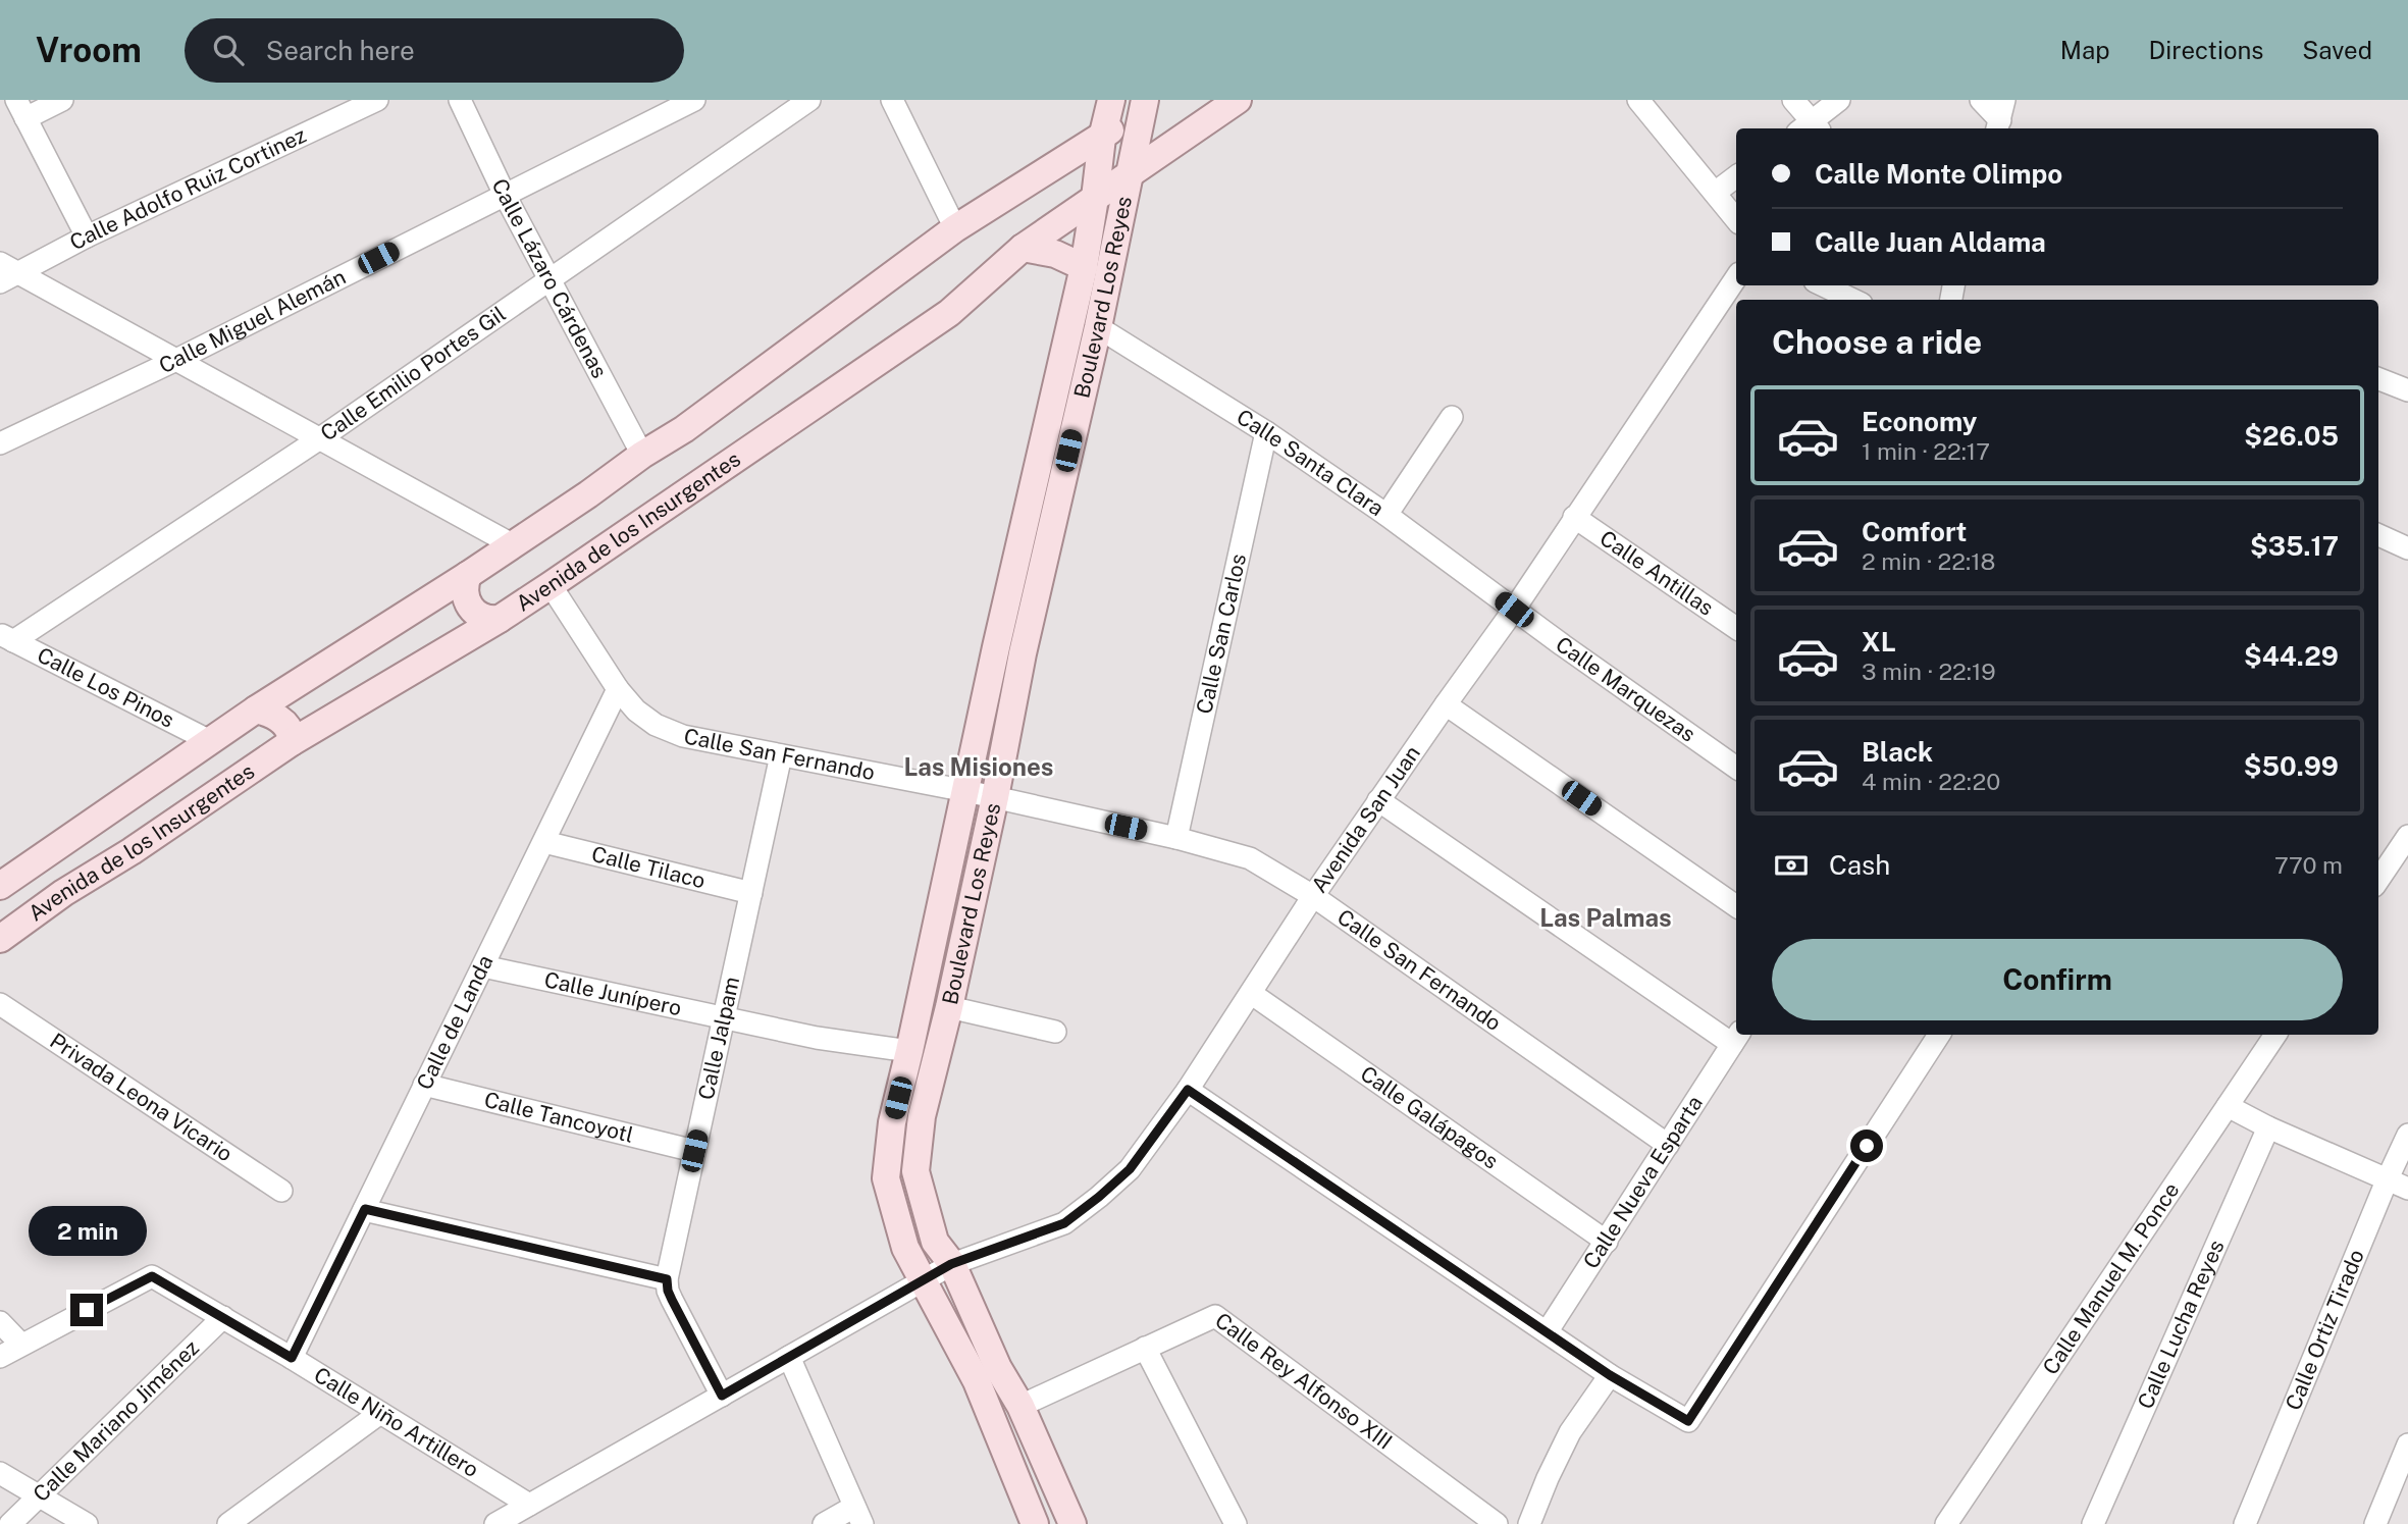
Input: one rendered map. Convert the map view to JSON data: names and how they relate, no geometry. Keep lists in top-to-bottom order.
{
  "streets": {
    "main road": ["Boulevard Los Reyes", "Avenida de los Insurgentes"],
    "street": [
      "Calle Adolfo Ruiz Cortinez",
      "Calle Lázaro Cárdenas",
      "Calle Miguel Alemán",
      "Calle Emilio Portes Gil",
      "Calle Santa Clara",
      "Calle Antillas",
      "Calle San Carlos",
      "Calle Los Pinos",
      "Calle Marquezas",
      "Calle San Fernando",
      "Avenida San Juan",
      "Calle Tilaco",
      "Calle Junípero",
      "Calle de Landa",
      "Calle Jalpam",
      "Privada Leona Vicario",
      "Calle Galápagos",
      "Calle Tancoyotl",
      "Calle Nueva Esparta",
      "Calle Manuel M. Ponce",
      "Calle Lucha Reyes",
      "Calle Ortiz Tirado",
      "Calle Rey Alfonso XIII",
      "Calle Mariano Jiménez",
      "Calle Niño Artillero"
    ]
  },
  "crossings": [
    ["Calle Lázaro Cárdenas", "Calle Miguel Alemán"],
    ["Calle Lázaro Cárdenas", "Calle Emilio Portes Gil"],
    ["Calle Lázaro Cárdenas", "Avenida de los Insurgentes"],
    ["Boulevard Los Reyes", "Calle Santa Clara"],
    ["Boulevard Los Reyes", "Avenida de los Insurgentes"],
    ["Boulevard Los Reyes", "Calle San Fernando"],
    ["Boulevard Los Reyes", "Avenida San Juan"],
    ["Boulevard Los Reyes", "Calle Junípero"],
    ["Boulevard Los Reyes", "Calle Rey Alfonso XIII"],
    ["Calle Emilio Portes Gil", "Calle Los Pinos"],
    ["Calle Santa Clara", "Calle San Carlos"],
    ["Calle Santa Clara", "Calle Marquezas"],
    ["Calle Santa Clara", "Avenida San Juan"],
    ["Avenida de los Insurgentes", "Calle Los Pinos"],
    ["Avenida de los Insurgentes", "Calle San Fernando"],
    ["Calle Antillas", "Avenida San Juan"],
    ["Calle San Carlos", "Calle San Fernando"],
    ["Calle Marquezas", "Avenida San Juan"],
    ["Calle San Fernando", "Avenida San Juan"],
    ["Calle San Fernando", "Calle de Landa"],
    ["Calle San Fernando", "Calle Jalpam"],
    ["Calle San Fernando", "Calle Nueva Esparta"],
    ["Avenida San Juan", "Calle Galápagos"],
    ["Avenida San Juan", "Calle Niño Artillero"],
    ["Calle Tilaco", "Calle de Landa"],
    ["Calle Tilaco", "Calle Jalpam"],
    ["Calle Junípero", "Calle de Landa"],
    ["Calle Junípero", "Calle Jalpam"],
    ["Calle de Landa", "Calle Tancoyotl"],
    ["Calle de Landa", "Calle Niño Artillero"],
    ["Calle Jalpam", "Calle Tancoyotl"],
    ["Calle Galápagos", "Calle Nueva Esparta"],
    ["Calle Mariano Jiménez", "Calle Niño Artillero"]
  ],
  "districts": ["Las Misiones", "Las Palmas"],
  "page": {
    "header": "Vroom",
    "search": "Search here",
    "nav": ["Map", "Directions", "Saved"],
    "banner": ["Calle Monte Olimpo", "Calle Juan Aldama"],
    "heading": "Choose a ride",
    "list": [
      {
        "name": "Economy",
        "note": "1 min · 22:17",
        "value": "$26.05"
      },
      {
        "name": "Comfort",
        "note": "2 min · 22:18",
        "value": "$35.17"
      },
      {
        "name": "XL",
        "note": "3 min · 22:19",
        "value": "$44.29"
      },
      {
        "name": "Black",
        "note": "4 min · 22:20",
        "value": "$50.99"
      }
    ],
    "pay": ["Cash", "770 m"],
    "buttons": "Confirm",
    "bubble": "2 min"
  }
}
